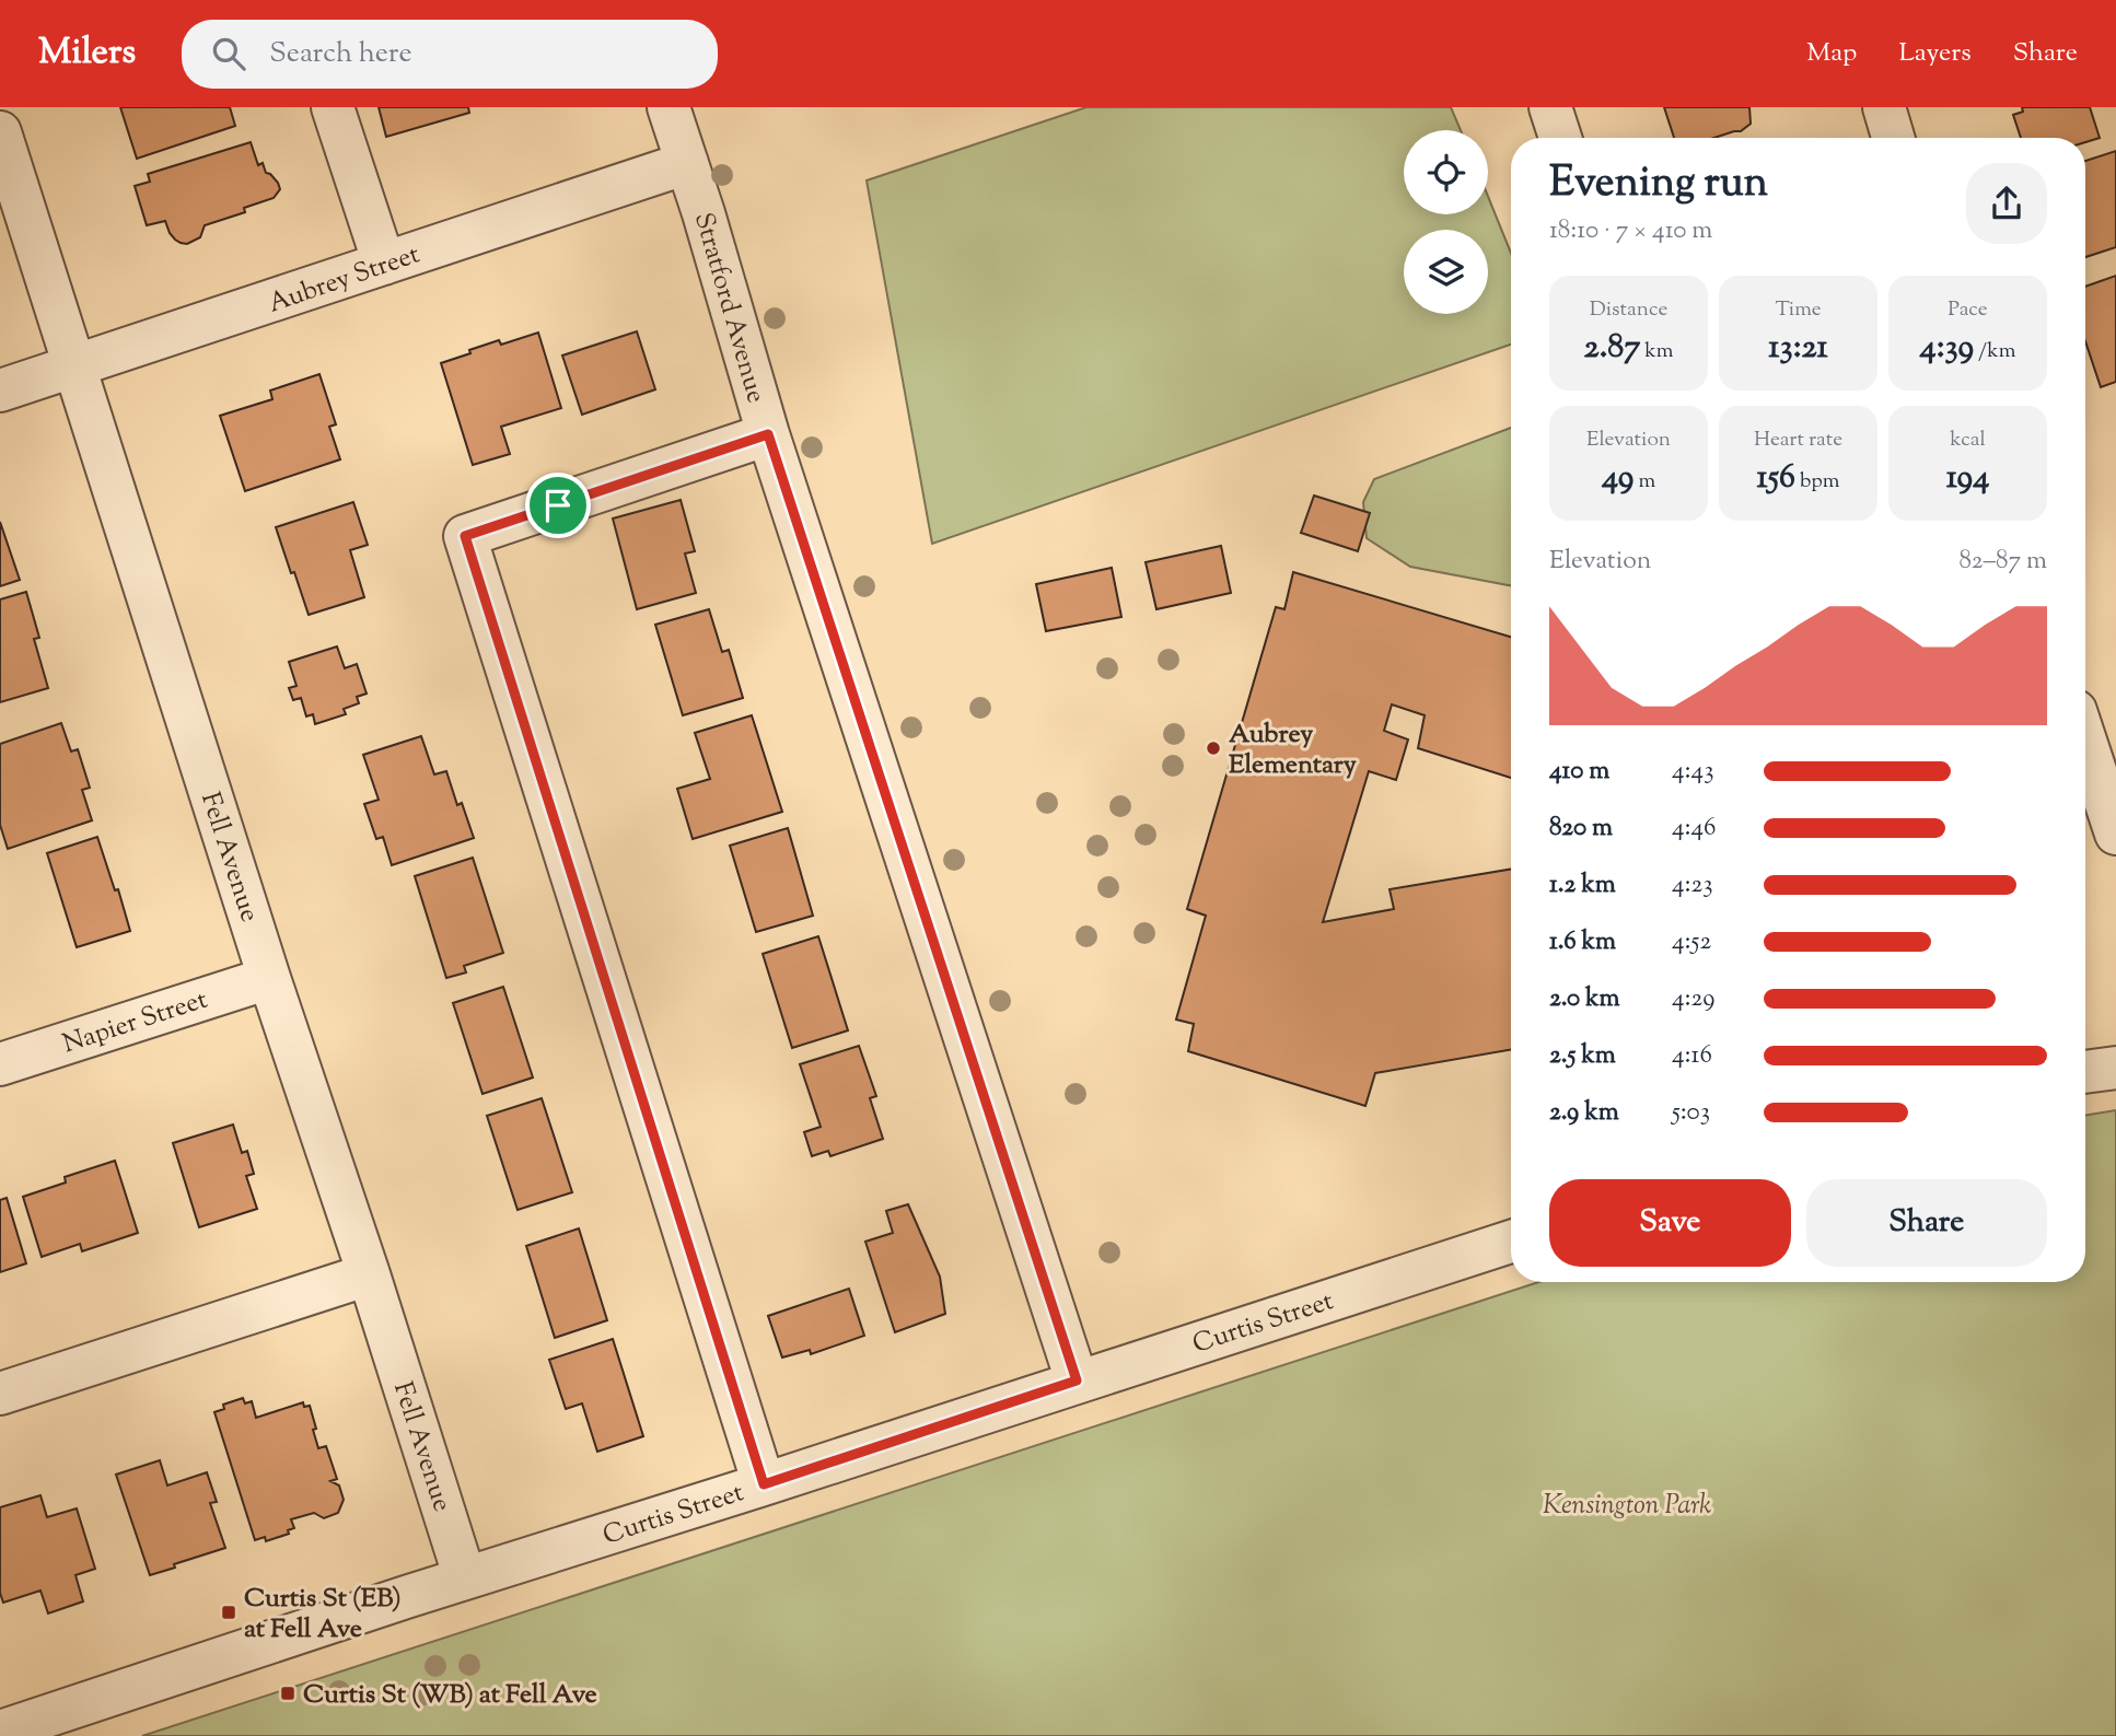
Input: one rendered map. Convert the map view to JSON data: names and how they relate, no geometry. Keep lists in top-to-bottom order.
{
  "streets": {
    "street": [
      "Aubrey Street",
      "Stratford Avenue",
      "Fell Avenue",
      "Napier Street",
      "Curtis Street"
    ]
  },
  "crossings": [
    ["Aubrey Street", "Stratford Avenue"],
    ["Aubrey Street", "Fell Avenue"],
    ["Stratford Avenue", "Curtis Street"],
    ["Fell Avenue", "Napier Street"],
    ["Fell Avenue", "Curtis Street"]
  ],
  "parks": ["Kensington Park"],
  "places": {
    "other": ["Aubrey Elementary"],
    "transit": ["Curtis St (EB) at Fell Ave", "Curtis St (WB) at Fell Ave"]
  },
  "page": {
    "header": "Milers",
    "search": "Search here",
    "nav": ["Map", "Layers", "Share"],
    "heading": ["Evening run", "18:10 · 7 × 410 m"],
    "stats": [
      ["Distance", "2.87 km"],
      ["Time", "13:21"],
      ["Pace", "4:39 /km"],
      ["Elevation", "49 m"],
      ["Heart rate", "156 bpm"],
      ["kcal", "194"]
    ],
    "chart": ["Elevation", "82–87 m"],
    "list": [
      {
        "name": "410 m",
        "note": "4:43"
      },
      {
        "name": "820 m",
        "note": "4:46"
      },
      {
        "name": "1.2 km",
        "note": "4:23"
      },
      {
        "name": "1.6 km",
        "note": "4:52"
      },
      {
        "name": "2.0 km",
        "note": "4:29"
      },
      {
        "name": "2.5 km",
        "note": "4:16"
      },
      {
        "name": "2.9 km",
        "note": "5:03"
      }
    ],
    "buttons": ["Save", "Share"]
  }
}
